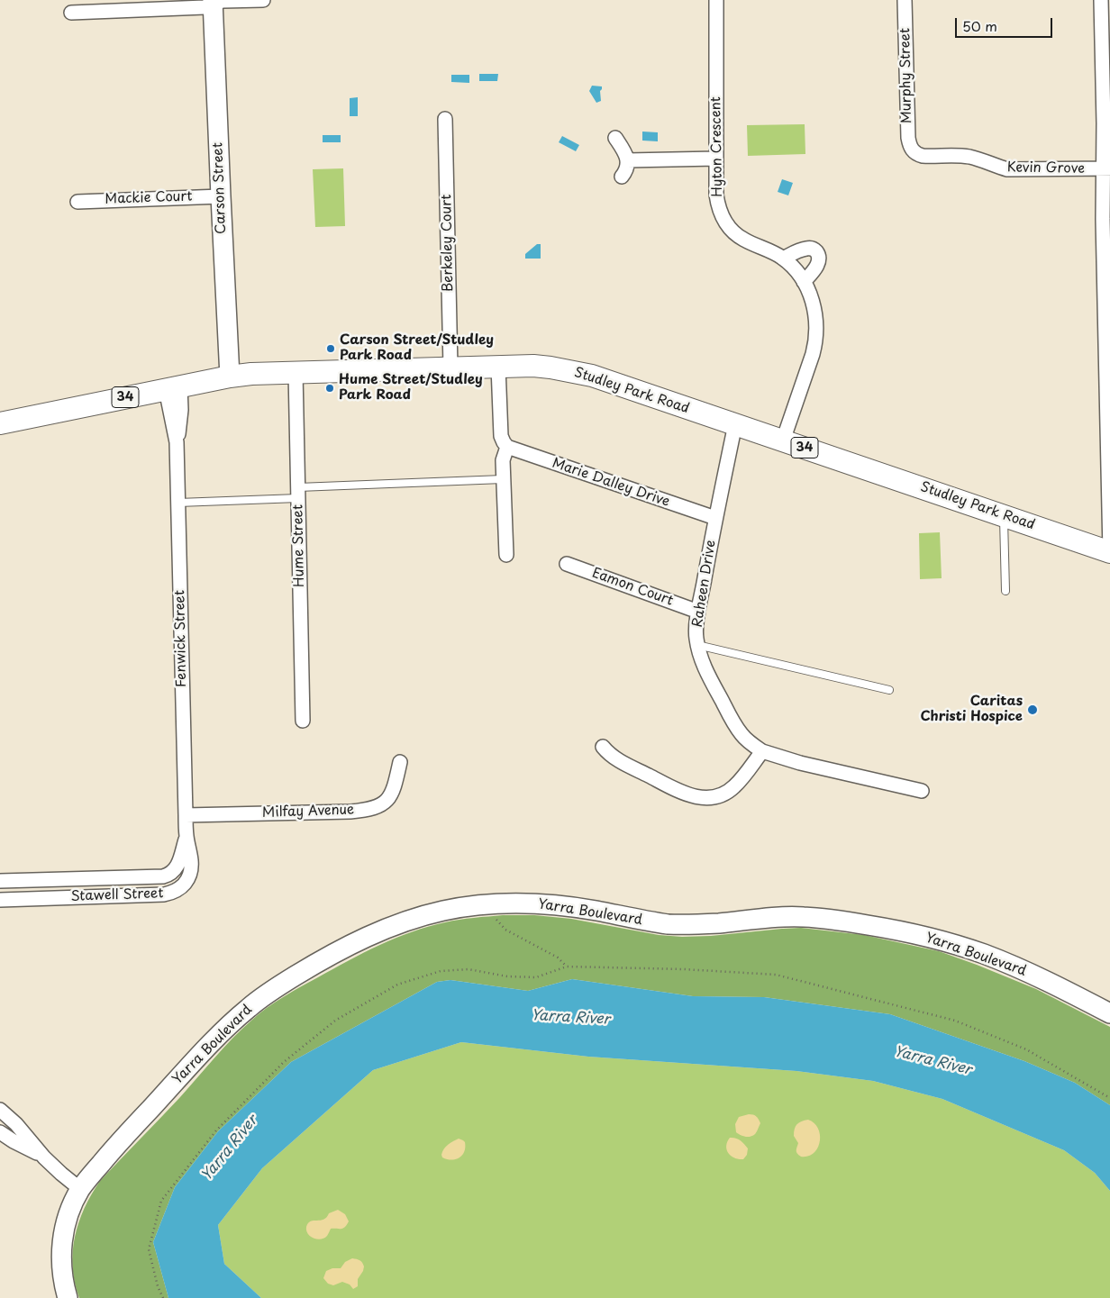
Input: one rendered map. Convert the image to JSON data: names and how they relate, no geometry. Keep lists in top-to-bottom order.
{
  "streets": {
    "main road": [
      "Carson Street",
      "Studley Park Road",
      "34",
      "Yarra Boulevard"
    ],
    "street": [
      "Murphy Street",
      "Hyton Crescent",
      "Kevin Grove",
      "Mackie Court",
      "Berkeley Court",
      "Marie Dalley Drive",
      "Hume Street",
      "Raheen Drive",
      "Eamon Court",
      "Fenwick Street",
      "Milfay Avenue",
      "Stawell Street"
    ]
  },
  "crossings": [
    ["Murphy Street", "Kevin Grove"],
    ["Hyton Crescent", "Studley Park Road"],
    ["Carson Street", "Mackie Court"],
    ["Carson Street", "Studley Park Road"],
    ["Berkeley Court", "Studley Park Road"],
    ["Studley Park Road", "Hume Street"],
    ["Studley Park Road", "Raheen Drive"],
    ["Studley Park Road", "Fenwick Street"],
    ["Marie Dalley Drive", "Raheen Drive"],
    ["Raheen Drive", "Eamon Court"],
    ["Fenwick Street", "Milfay Avenue"],
    ["Fenwick Street", "Stawell Street"]
  ],
  "water": ["Yarra River"],
  "places": ["Carson Street/Studley Park Road", "Hume Street/Studley Park Road", "Caritas Christi Hospice"],
  "scale_bar": "50 m"
}
